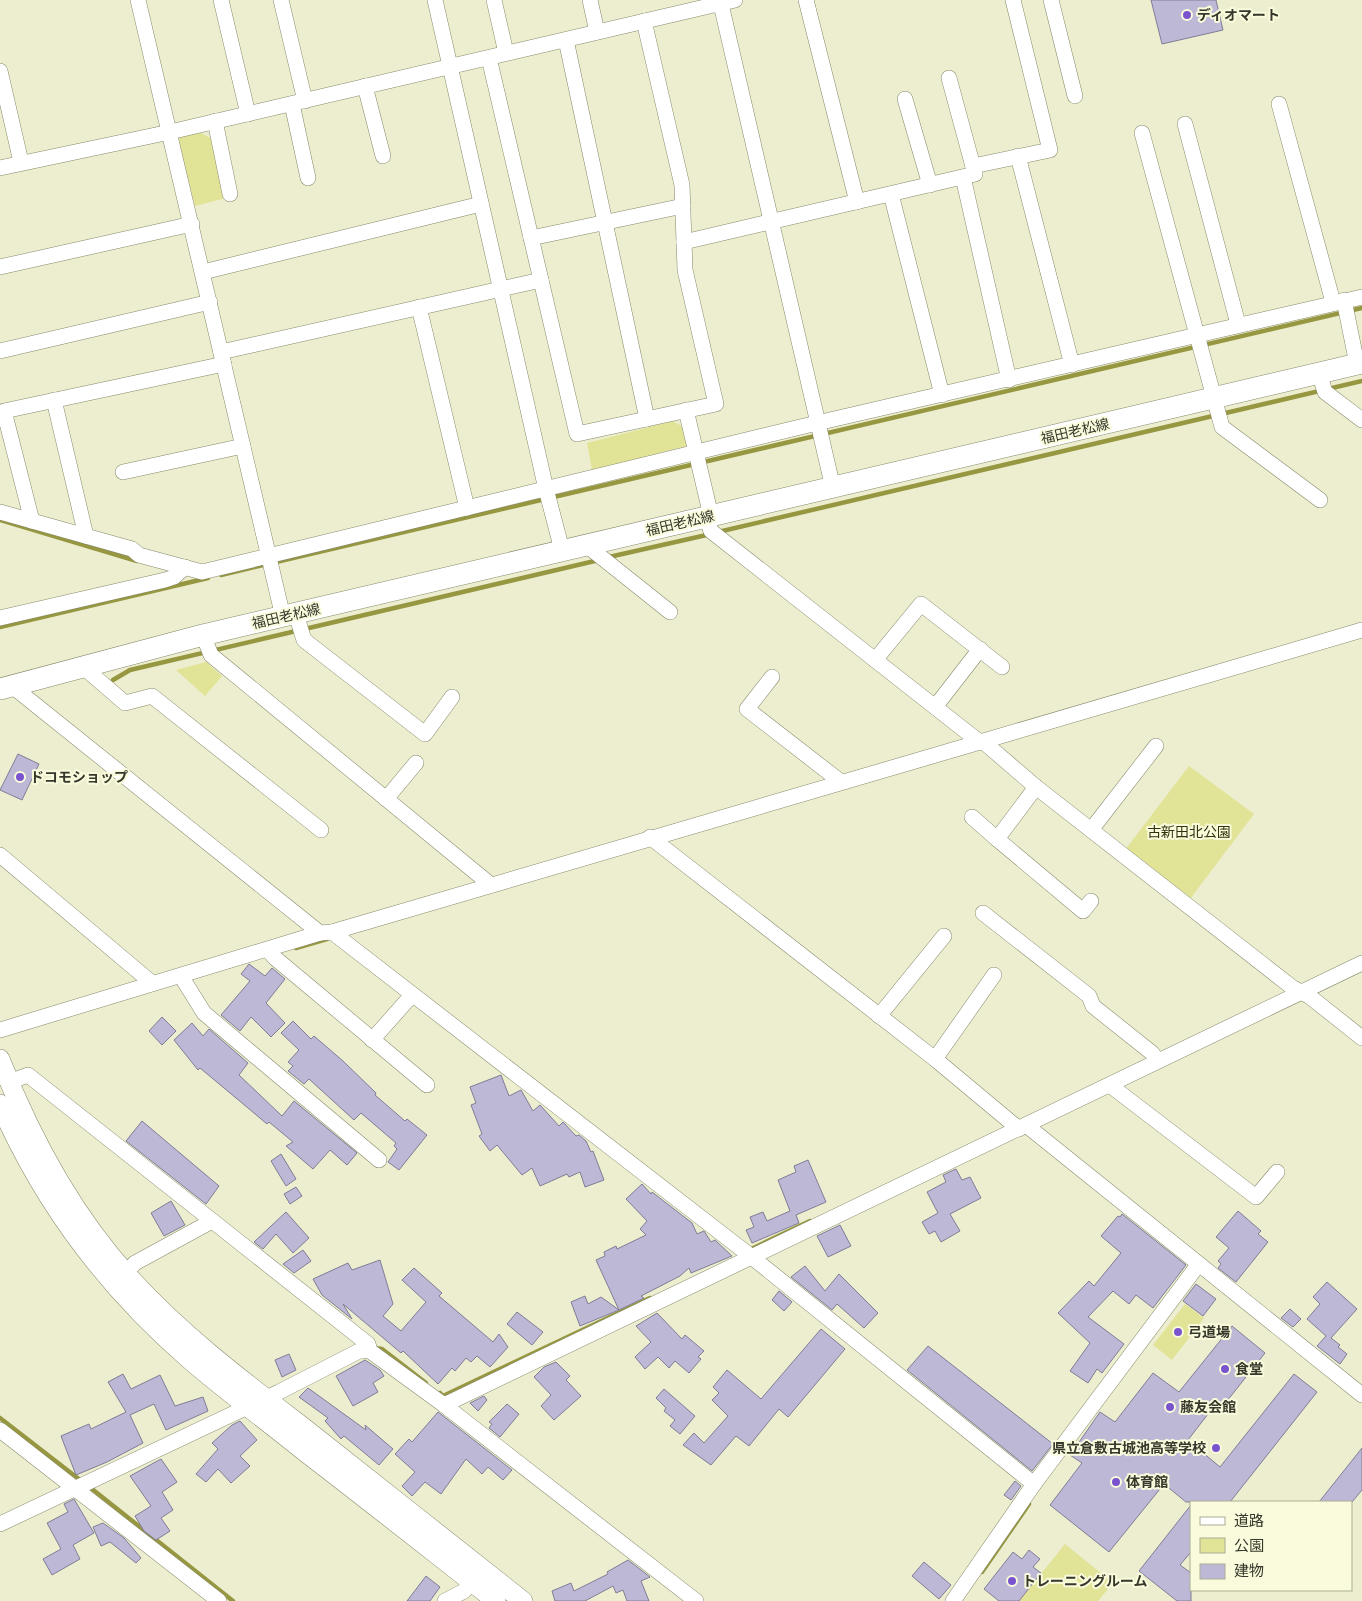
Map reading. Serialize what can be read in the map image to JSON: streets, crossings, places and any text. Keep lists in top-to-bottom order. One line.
{"streets":{"main road":["福田老松線"]},"parks":["古新田北公園"],"places":["ディオマート","ドコモショップ","弓道場","食堂","藤友会館","県立倉敷古城池高等学校","体育館","トレーニングルーム"],"legend":["道路","公園","建物"]}
